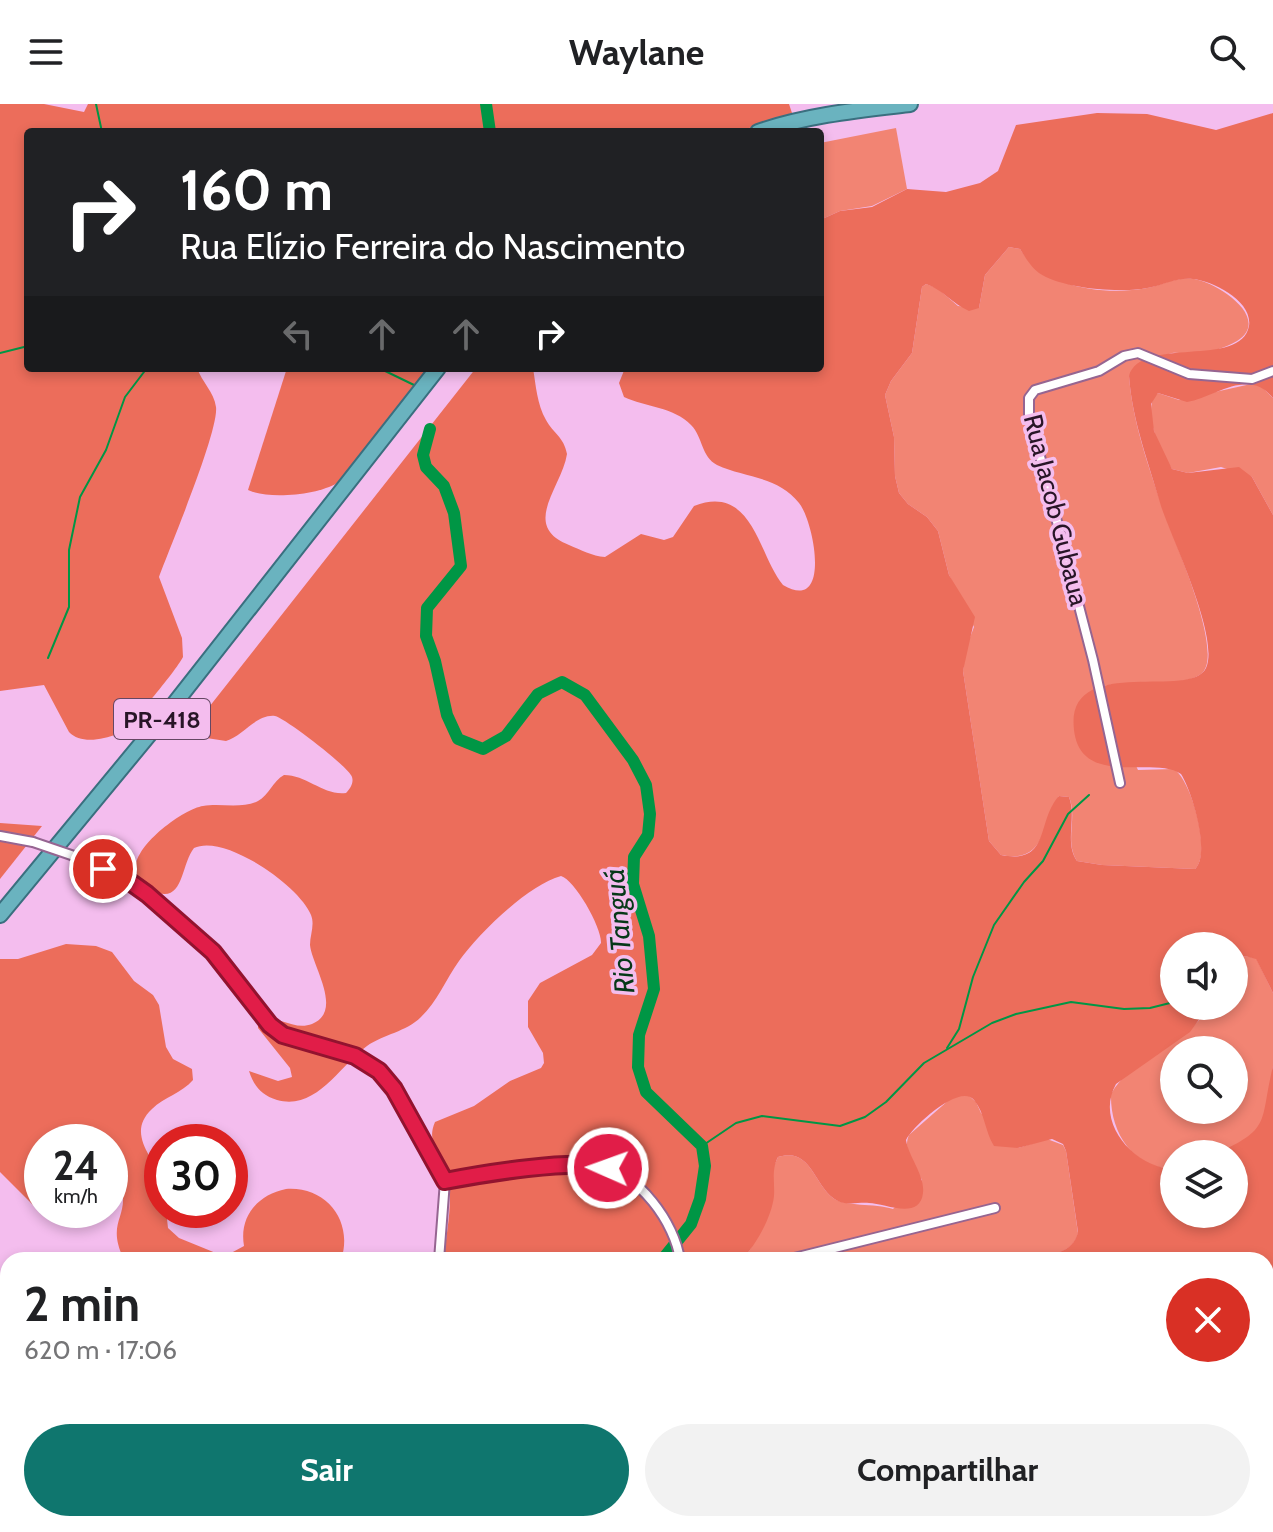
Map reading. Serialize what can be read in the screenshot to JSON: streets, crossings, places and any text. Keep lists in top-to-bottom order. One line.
{"streets":{"highway":["PR-418"],"street":["Rua Jacob Gubaua"]},"water":["Rio Tanguá"],"page":{"header":"Waylane","turn":["160 m","Rua Elízio Ferreira do Nascimento"],"speed":"24 km/h","limit":"30","heading":["2 min","620 m · 17:06"],"buttons":["Sair","Compartilhar"]}}
